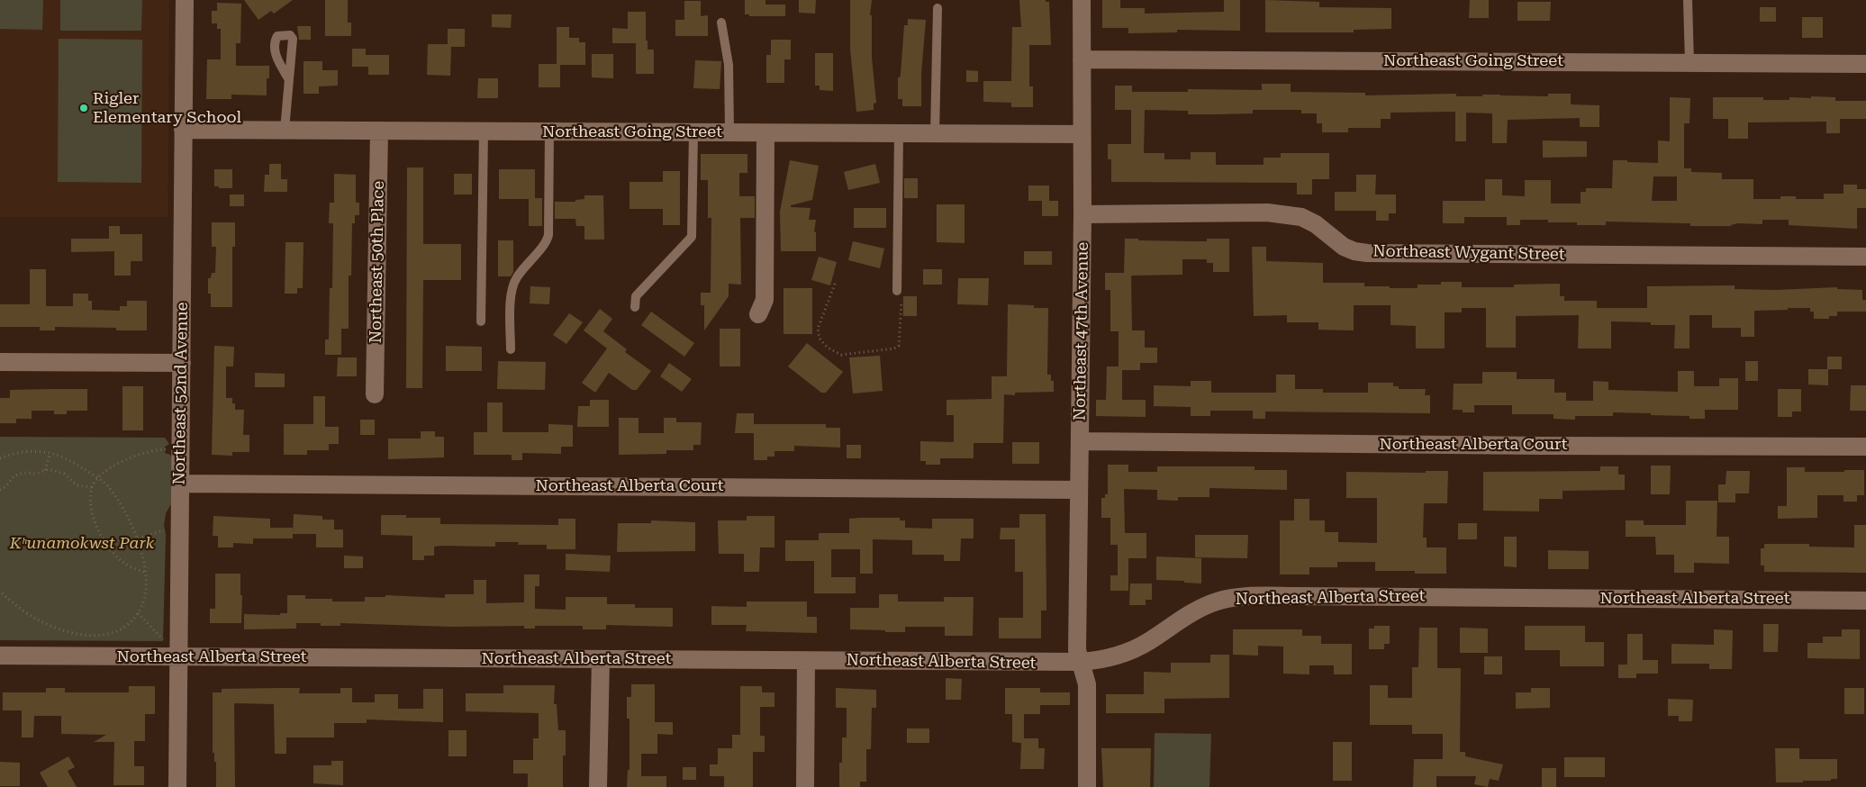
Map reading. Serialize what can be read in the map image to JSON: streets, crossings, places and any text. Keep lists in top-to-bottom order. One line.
{"streets":{"street":["Northeast Going Street","Northeast Wygant Street","Northeast 50th Place","Northeast 47th Avenue","Northeast 52nd Avenue","Northeast Alberta Court","Northeast Alberta Street"]},"crossings":[["Northeast Going Street","Northeast 50th Place"],["Northeast Going Street","Northeast 47th Avenue"],["Northeast Going Street","Northeast 52nd Avenue"],["Northeast Wygant Street","Northeast 47th Avenue"],["Northeast 47th Avenue","Northeast Alberta Court"],["Northeast 47th Avenue","Northeast Alberta Street"],["Northeast 52nd Avenue","Northeast Alberta Court"],["Northeast 52nd Avenue","Northeast Alberta Street"]],"parks":["Kʰunamokwst Park"],"places":["Rigler Elementary School"]}
